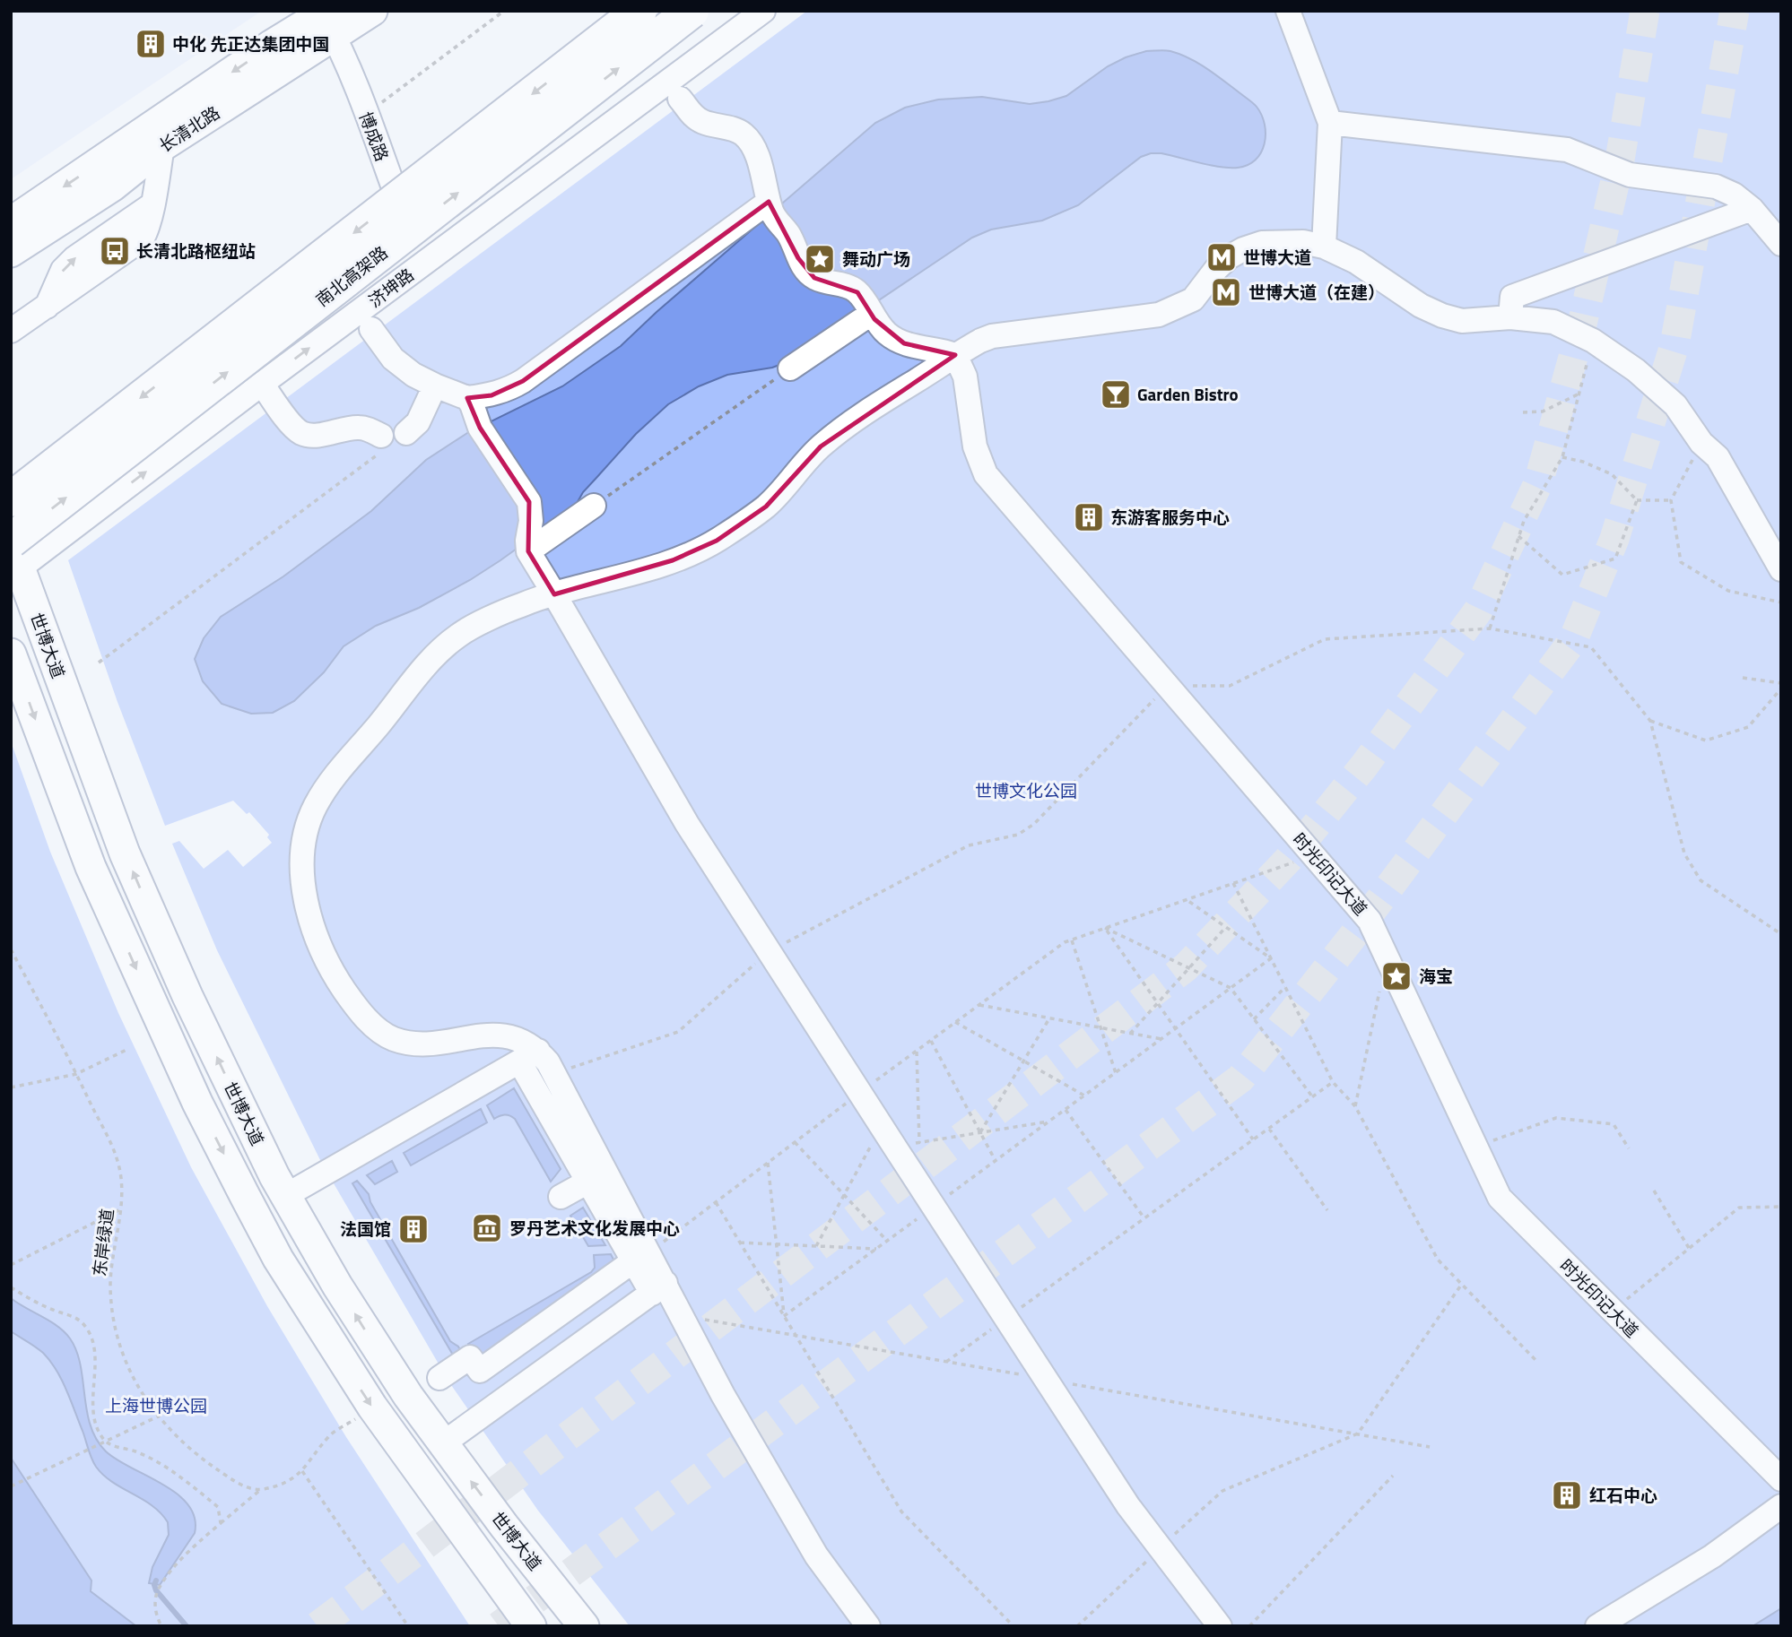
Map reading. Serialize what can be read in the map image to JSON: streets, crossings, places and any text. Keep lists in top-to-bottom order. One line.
{"streets":{"highway":["南北高架路"],"main road":["长清北路","世博大道"],"street":["博成路","济坤路","时光印记大道"],"path":["东岸绿道"]},"crossings":[["长清北路","博成路"],["博成路","济坤路"],["南北高架路","济坤路"],["南北高架路","世博大道"],["济坤路","世博大道"]],"parks":["世博文化公园","上海世博公园"],"places":{"building":["中化 先正达集团中国","东游客服务中心","法国馆","红石中心"],"bus stop":["长清北路枢纽站"],"metro station":["世博大道","世博大道（在建）"],"place":["舞动广场","海宝"],"bar":["Garden Bistro"],"museum":["罗丹艺术文化发展中心"]}}
